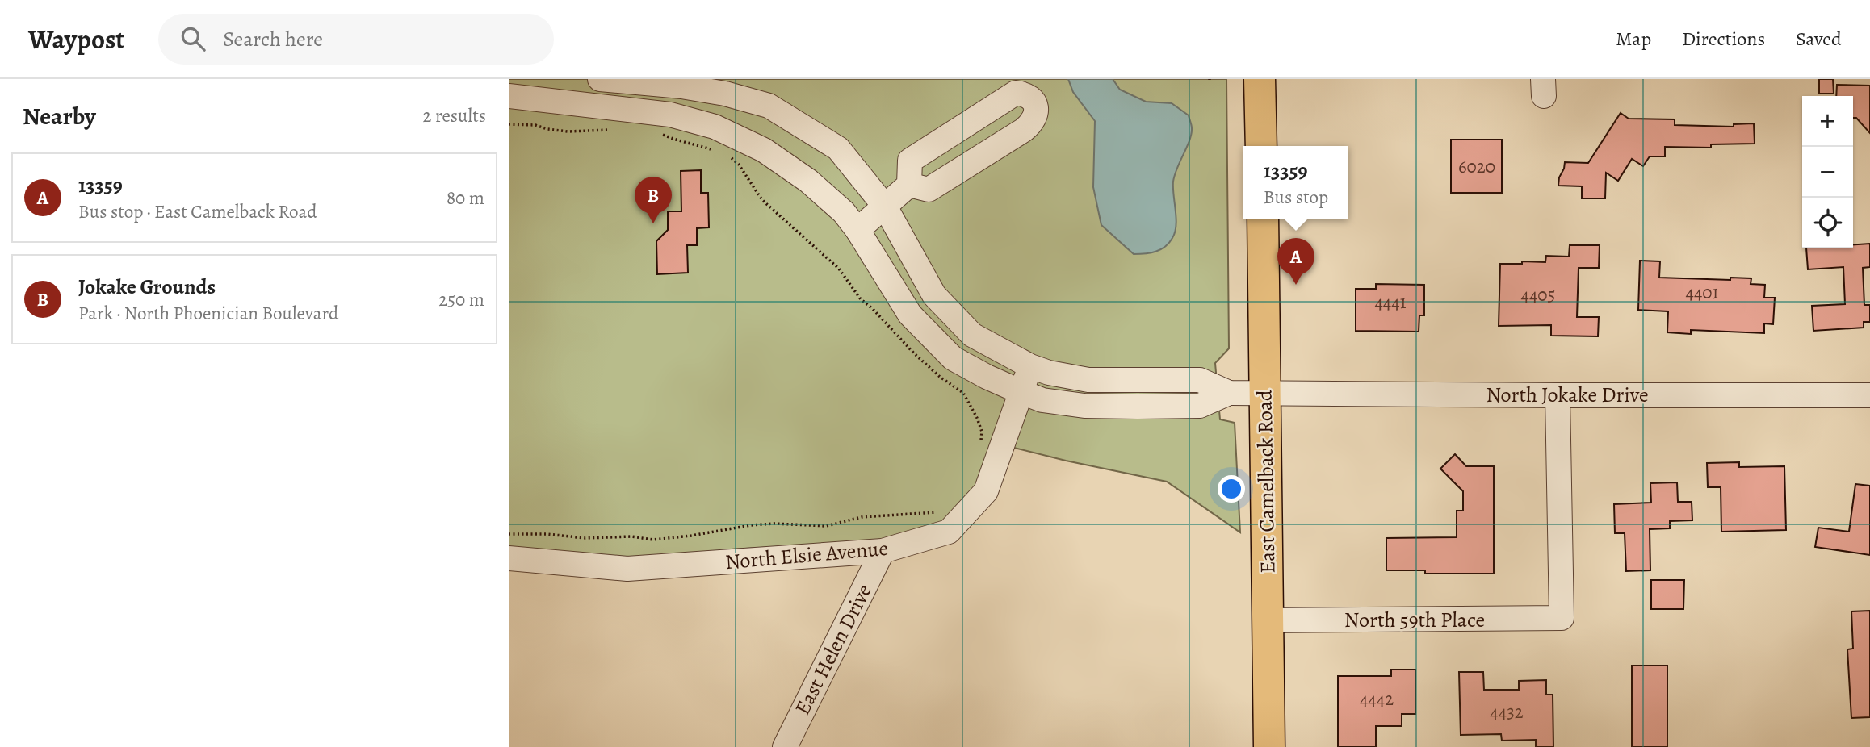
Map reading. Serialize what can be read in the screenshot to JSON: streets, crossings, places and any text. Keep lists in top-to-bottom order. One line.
{"streets":{"main road":["East Camelback Road"],"street":["North Jokake Drive","North Elsie Avenue","North 59th Place","East Helen Drive"]},"crossings":[["North Jokake Drive","East Camelback Road"],["North Jokake Drive","North 59th Place"],["East Camelback Road","North 59th Place"],["North Elsie Avenue","East Helen Drive"]],"house_numbers":["6020","4401","4405","4441","4442","4432"],"page":{"header":"Waypost","search":"Search here","nav":["Map","Directions","Saved"],"heading":["Nearby","2 results"],"map_buttons":["+","−"],"popup":["13359","Bus stop"],"list":[{"mark":"A","name":"13359","note":"Bus stop · East Camelback Road","value":"80 m"},{"mark":"B","name":"Jokake Grounds","note":"Park · North Phoenician Boulevard","value":"250 m"}],"pins":["B","A"]}}
